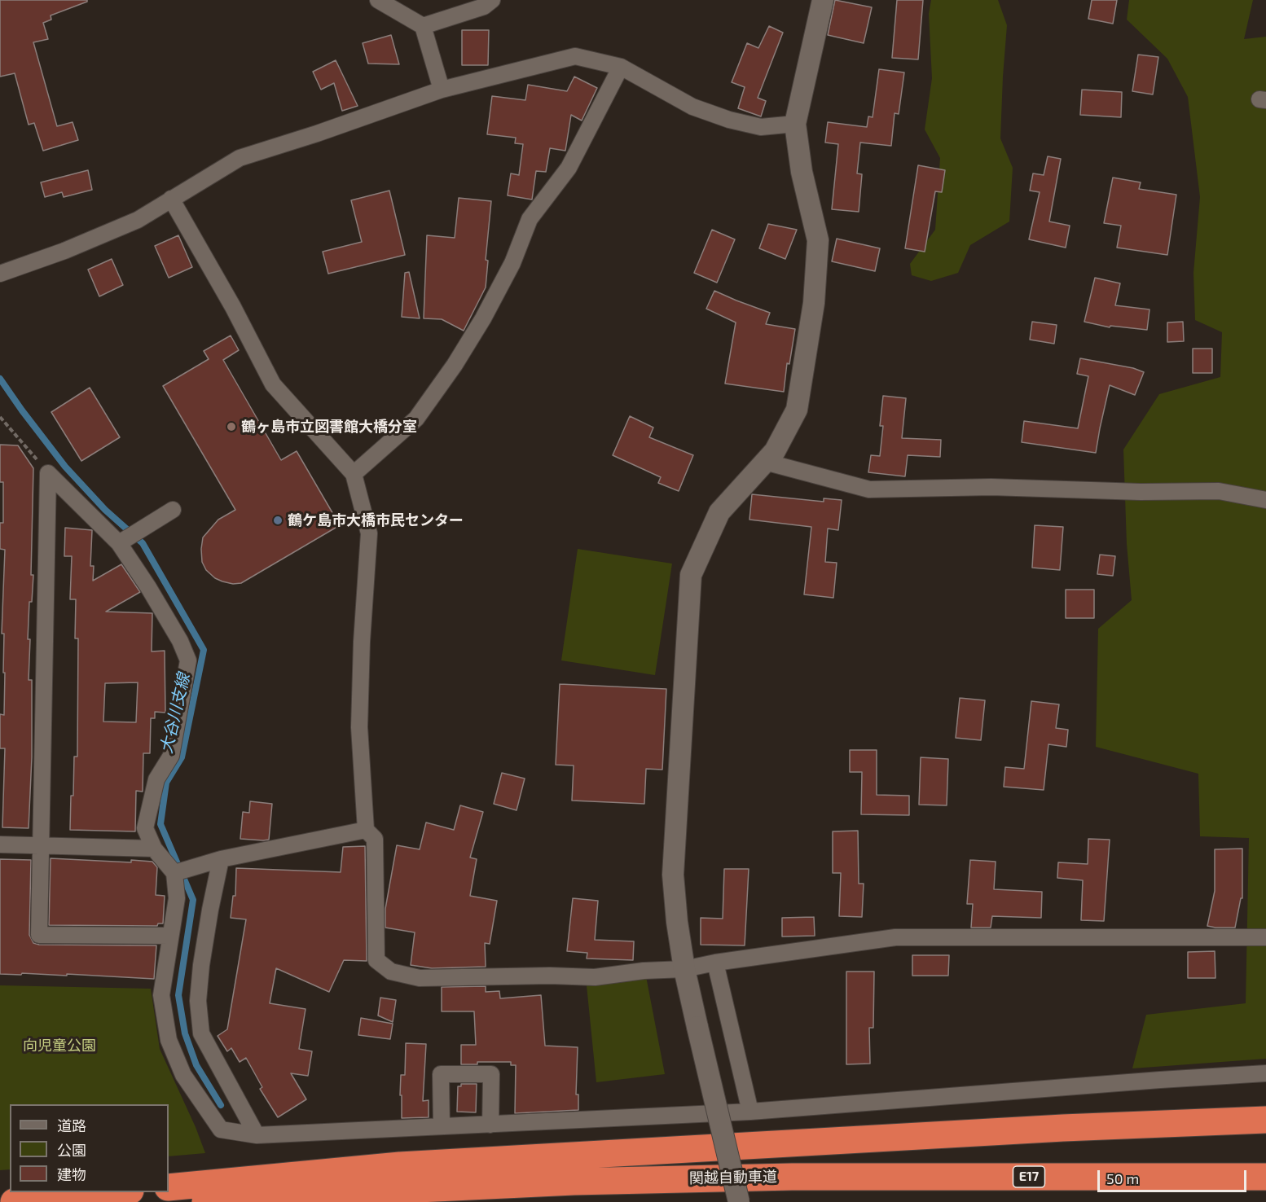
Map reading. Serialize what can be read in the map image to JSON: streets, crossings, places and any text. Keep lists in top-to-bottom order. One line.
{"streets":{"highway":["E17","関越自動車道"]},"water":["大谷川支線"],"parks":["向児童公園"],"places":["鶴ヶ島市立図書館大橋分室","鶴ケ島市大橋市民センター"],"legend":["道路","公園","建物"],"scale_bar":"50 m"}
